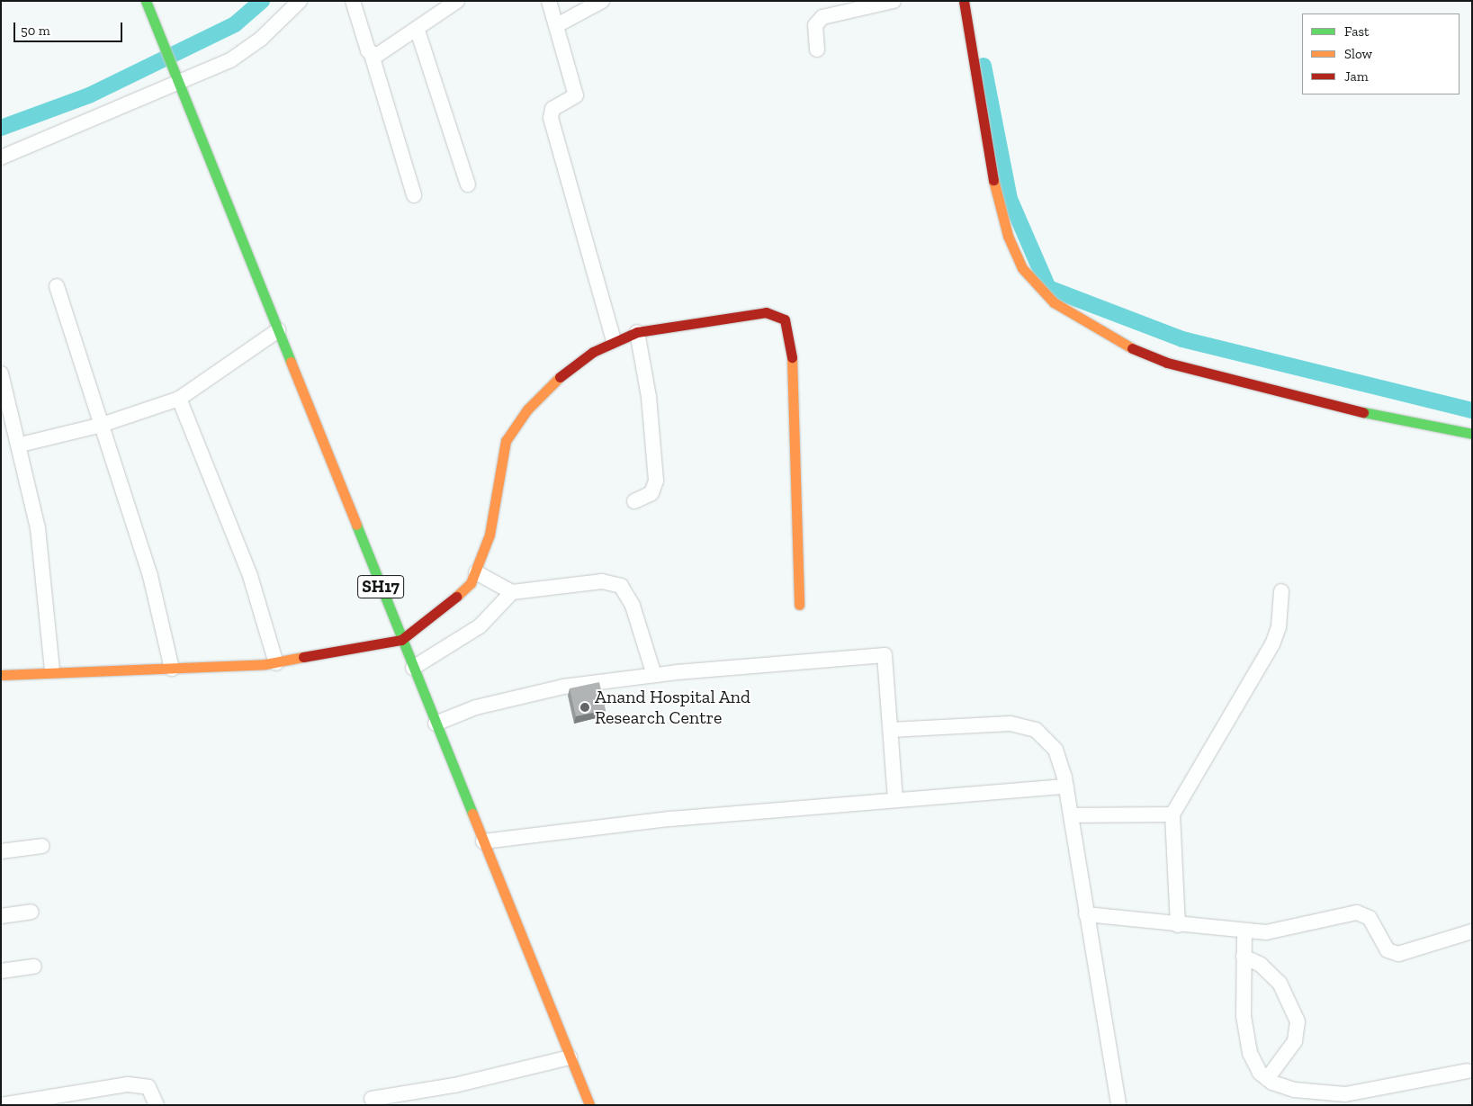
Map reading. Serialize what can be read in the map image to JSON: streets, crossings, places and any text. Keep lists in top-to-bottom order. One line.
{"streets":{"street":["SH17"]},"places":["Anand Hospital And Research Centre"],"legend":["Fast","Slow","Jam"],"scale_bar":"50 m"}
